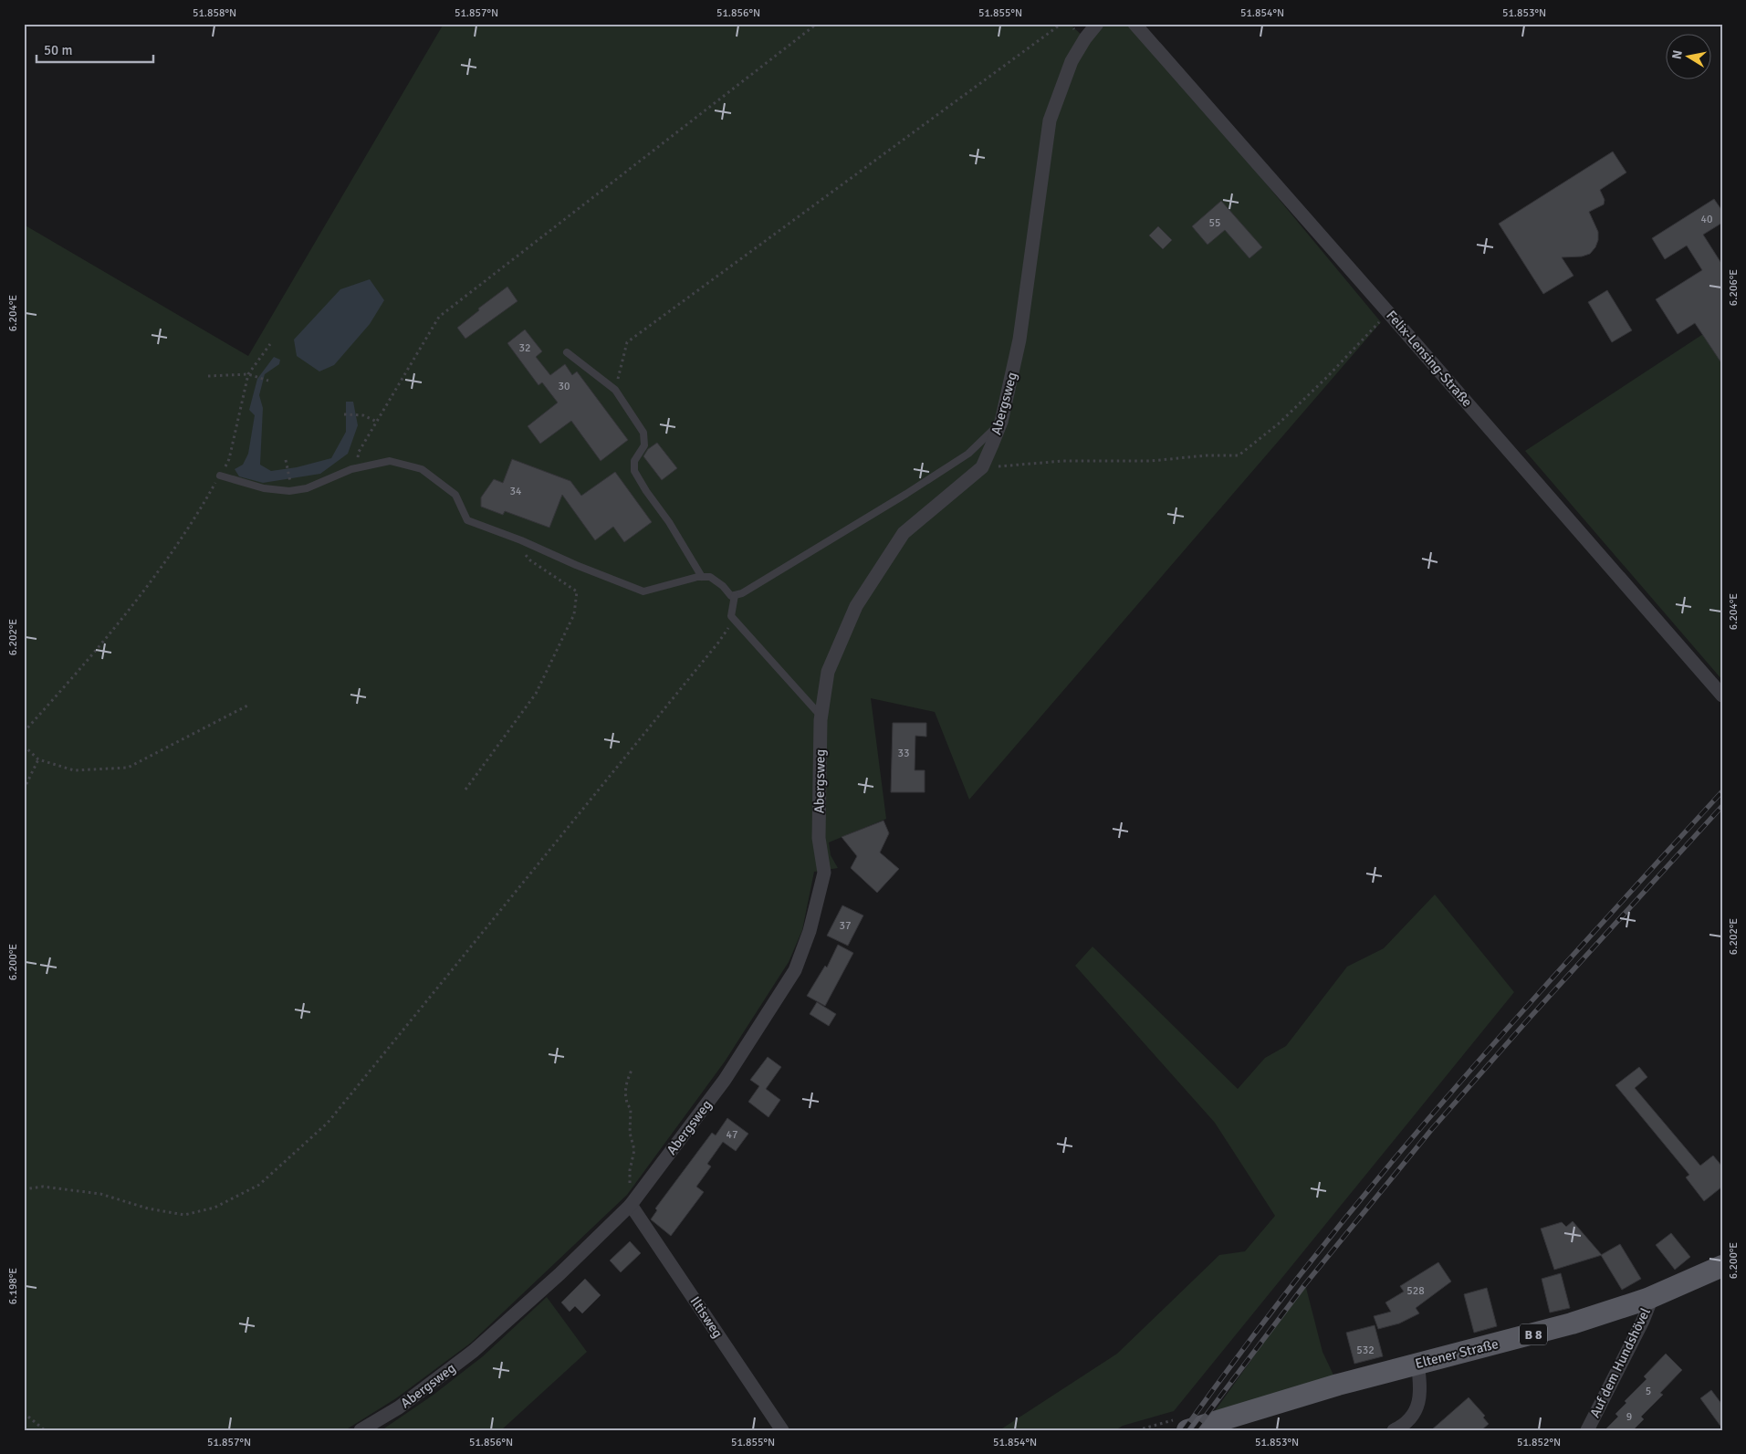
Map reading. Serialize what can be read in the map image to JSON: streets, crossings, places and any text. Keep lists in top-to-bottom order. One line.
{"streets":{"main road":["B 8","Eltener Straße"],"street":["Felix-Lensing-Straße","Abergsweg","Iltisweg","Auf dem Hundshövel"]},"crossings":[["Abergsweg","Iltisweg"],["Eltener Straße","Auf dem Hundshövel"]],"house_numbers":["40","55","32","30","34","33","37","47","528","532","5","9"],"scale_bar":"50 m","north":"left","coordinates":["51.858°N","51.857°N","51.856°N","51.855°N","51.854°N","51.853°N","6.206°E","6.204°E","6.202°E","6.200°E","6.198°E","51.852°N"]}
